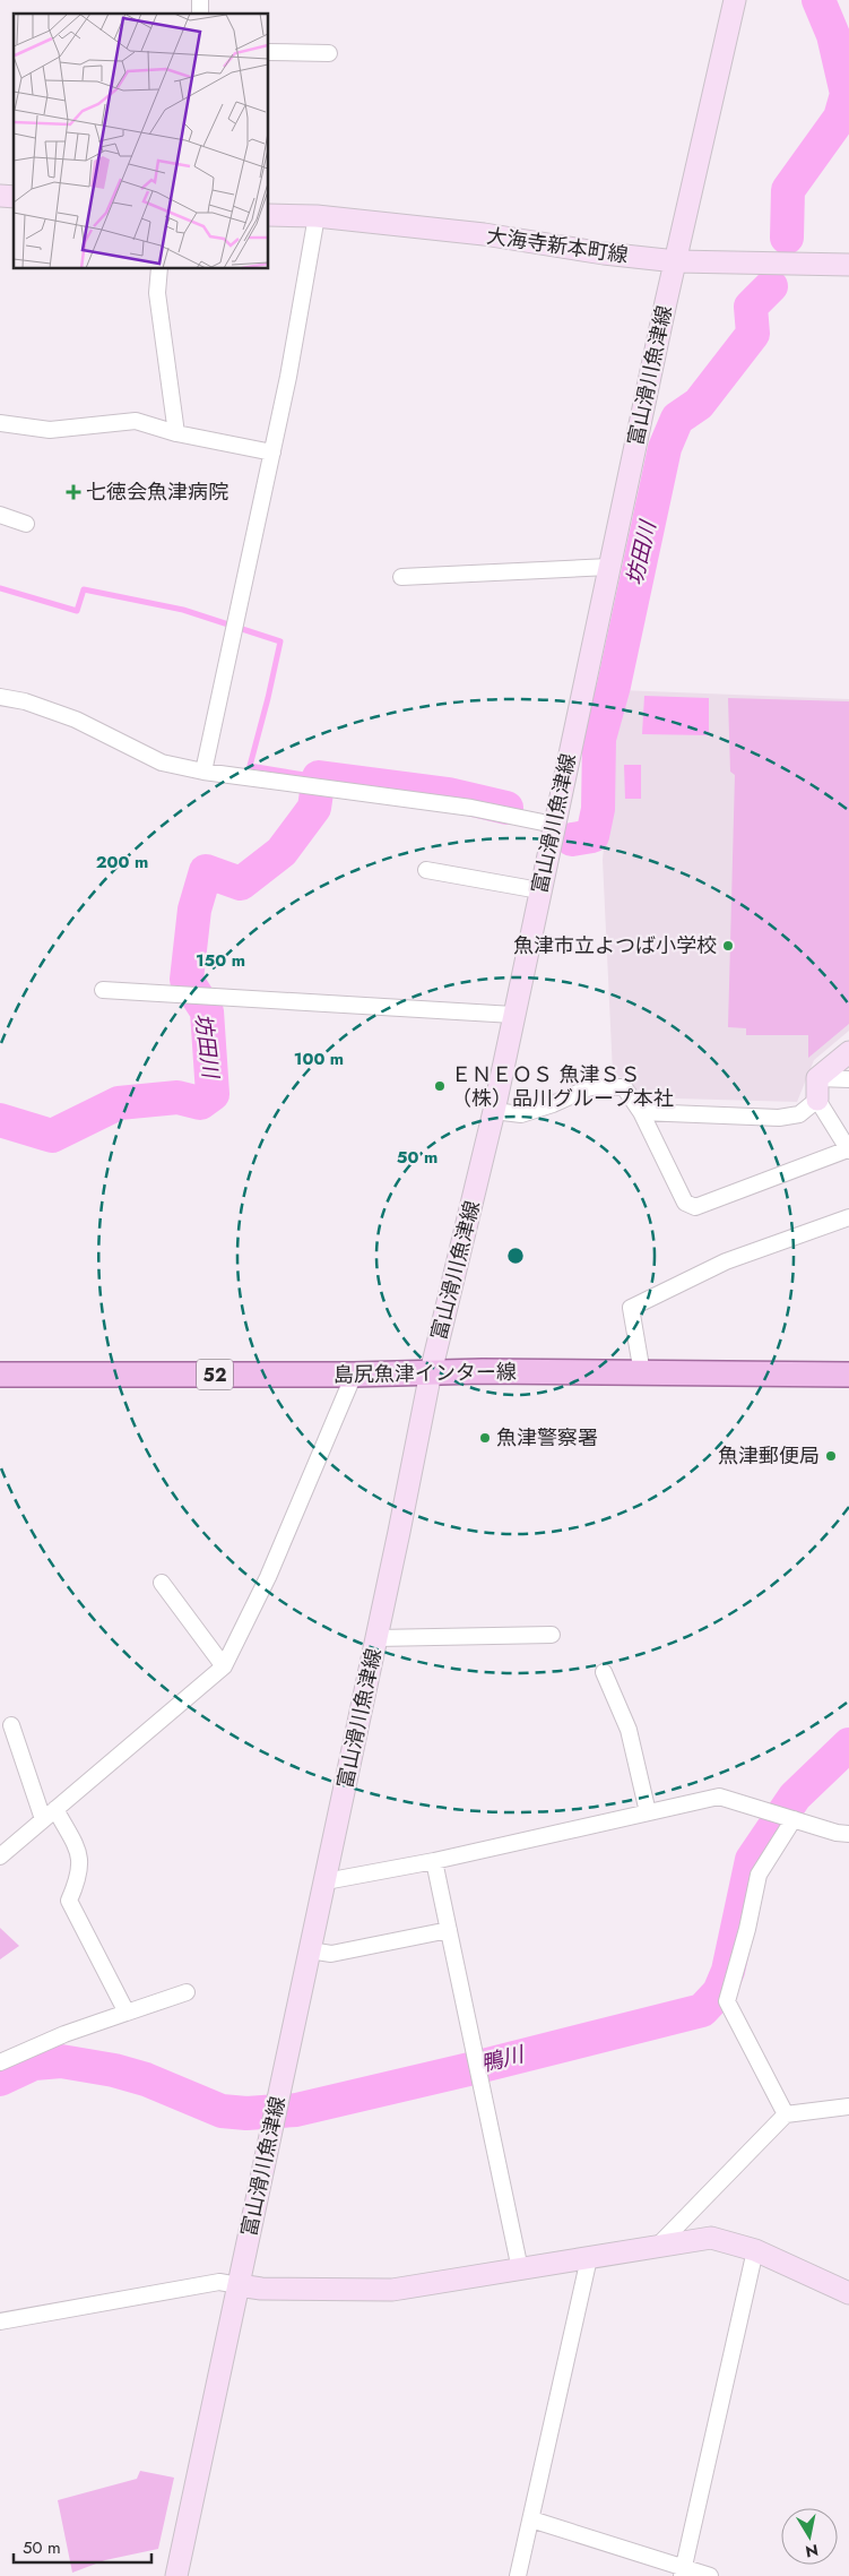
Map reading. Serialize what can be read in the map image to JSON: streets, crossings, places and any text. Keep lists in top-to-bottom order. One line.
{"streets":{"main road":["大海寺新本町線","富山滑川魚津線","島尻魚津インター線","52"]},"crossings":[["大海寺新本町線","富山滑川魚津線"],["富山滑川魚津線","島尻魚津インター線"]],"water":["坊田川","鴨川"],"places":{"health":["七徳会魚津病院"],"other":["魚津市立よつば小学校","ＥＮＥＯＳ 魚津ＳＳ （株）品川グループ本社","魚津警察署","魚津郵便局"]},"scale_bar":"50 m","north":"bottom","rings":["200 m","150 m","100 m","50 m"]}
